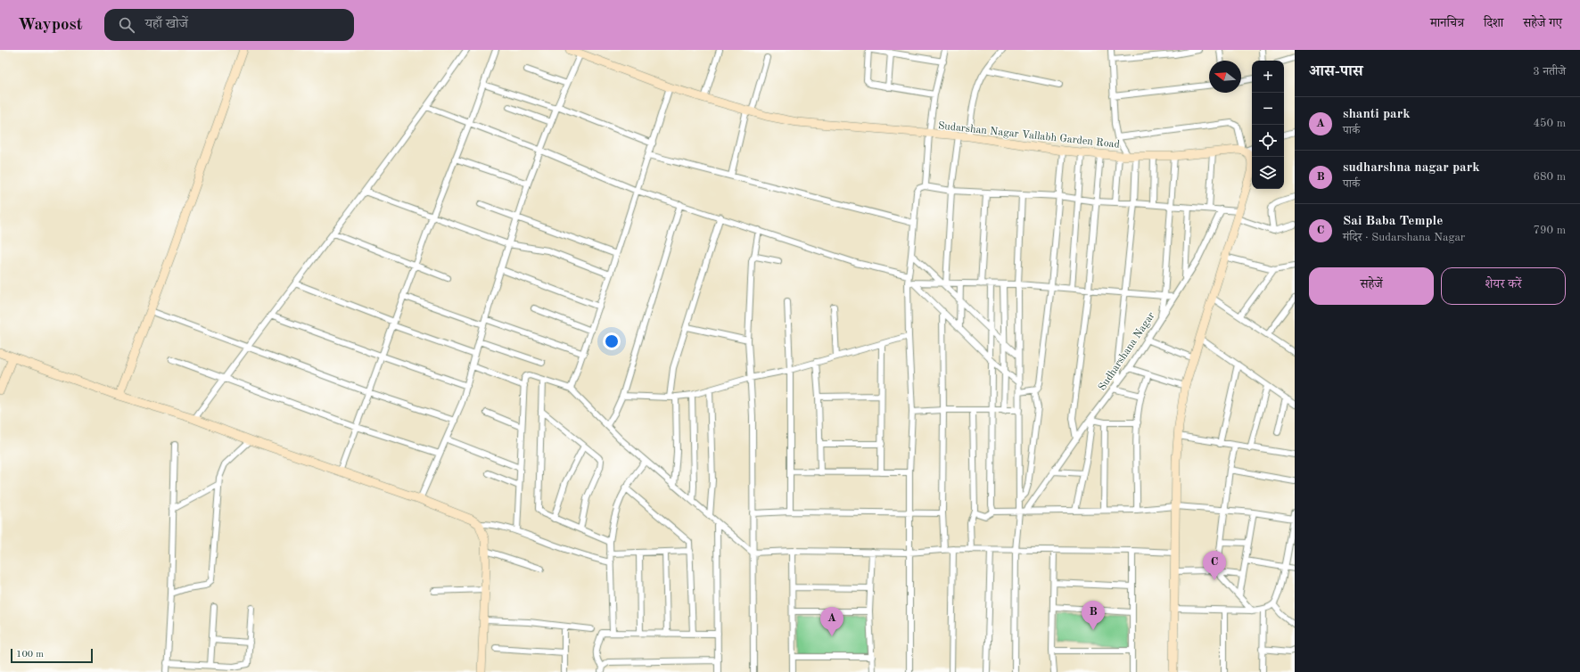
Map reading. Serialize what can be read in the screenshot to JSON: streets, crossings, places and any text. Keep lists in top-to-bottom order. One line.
{"streets":{"street":["Sudarshan Nagar Vallabh Garden Road","Sudharshana Nagar"]},"scale_bar":"100 m","north":"left","page":{"header":"Waypost","search":"यहाँ खोजें","nav":["मानचित्र","दिशा","सहेजे गए"],"heading":["आस-पास","3 नतीजे"],"map_buttons":["+","−"],"list":[{"mark":"A","name":"shanti park","note":"पार्क","value":"450 m"},{"mark":"B","name":"sudharshna nagar park","note":"पार्क","value":"680 m"},{"mark":"C","name":"Sai Baba Temple","note":"मंदिर · Sudarshana Nagar","value":"790 m"}],"buttons":["सहेजें","शेयर करें"],"pins":["C","B","A"],"scale":"100 m"}}
